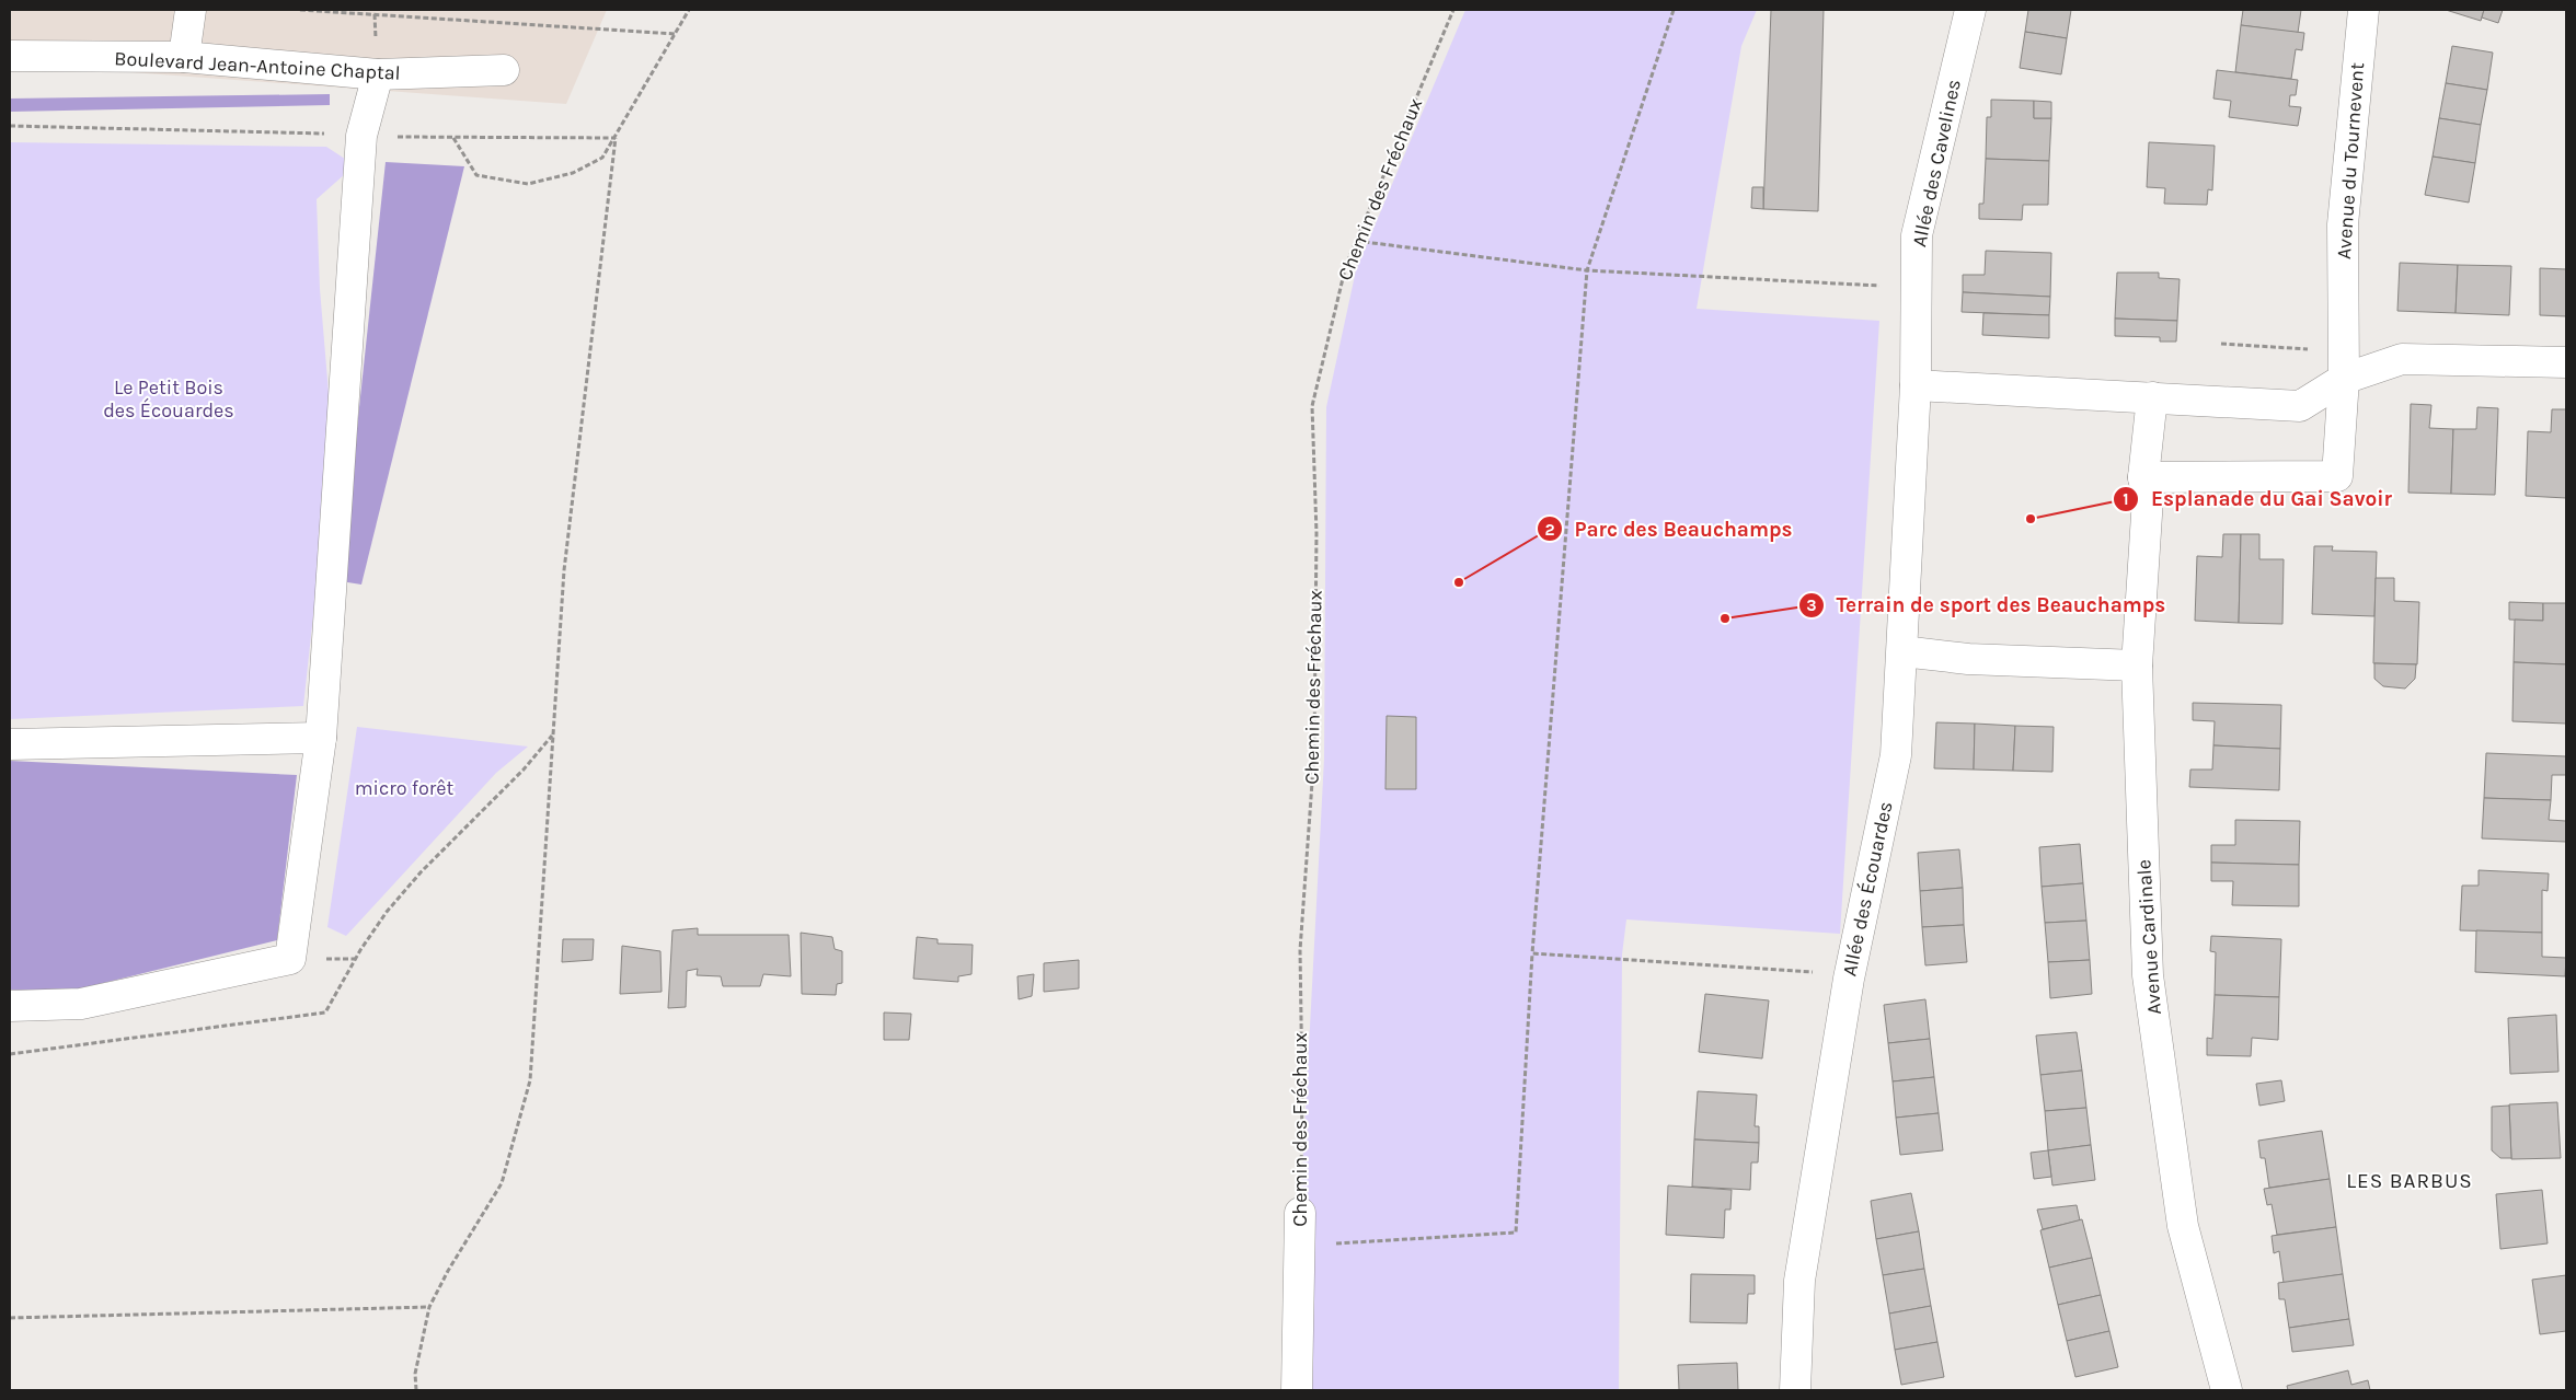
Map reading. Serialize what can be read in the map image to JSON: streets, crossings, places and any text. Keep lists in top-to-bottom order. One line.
{"streets":{"street":["Boulevard Jean-Antoine Chaptal","Avenue du Tournevent","Allée des Cavelines","Chemin des Fréchaux","Allée des Écouardes","Avenue Cardinale"]},"crossings":[["Avenue du Tournevent","Avenue Cardinale"],["Allée des Cavelines","Allée des Écouardes"]],"districts":["LES BARBUS"],"parks":["Le Petit Bois des Écouardes","micro forêt"],"places":["Esplanade du Gai Savoir","Parc des Beauchamps","Terrain de sport des Beauchamps"]}
